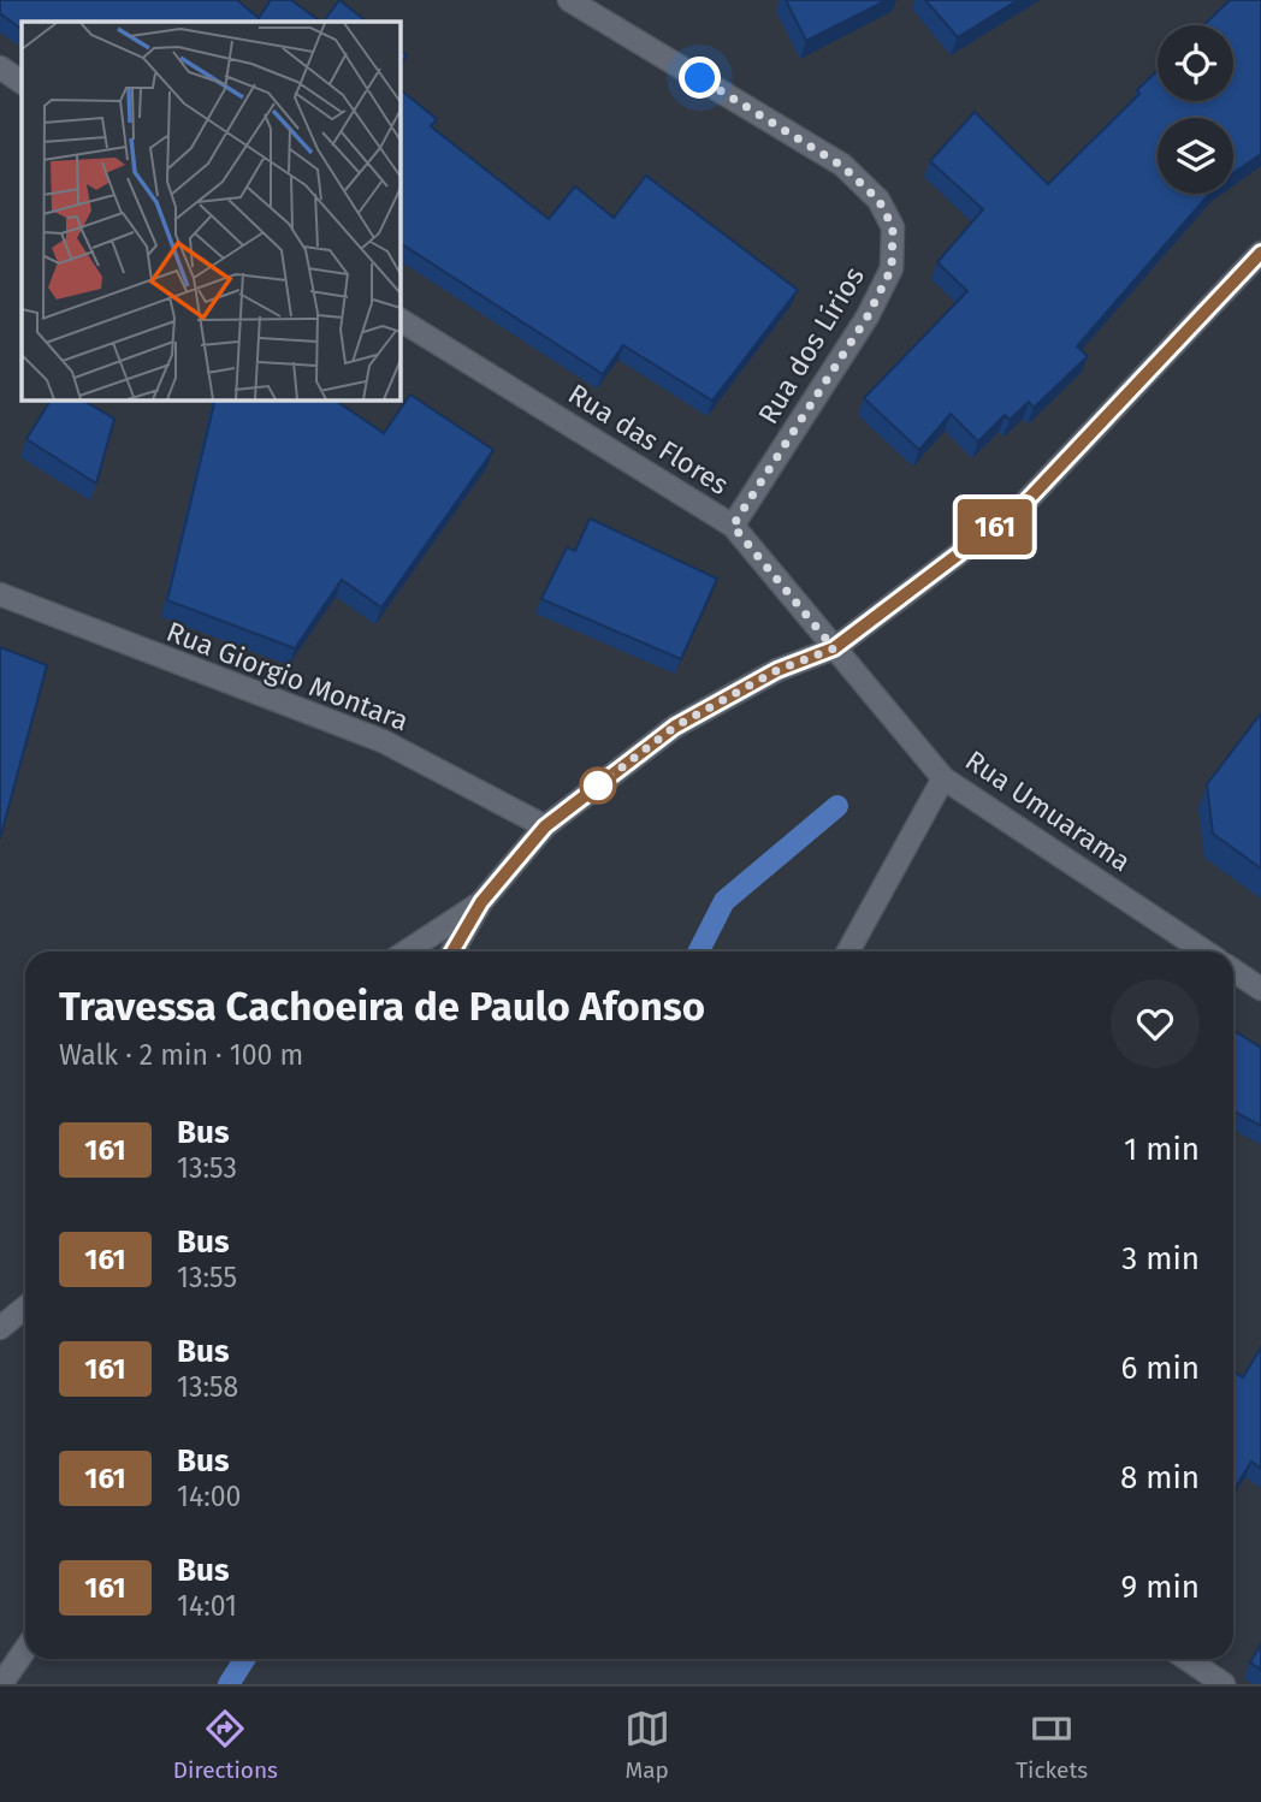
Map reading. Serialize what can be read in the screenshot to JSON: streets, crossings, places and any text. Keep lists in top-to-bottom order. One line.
{"streets":{"street":["Rua dos Lírios","Rua das Flores","Rua Giorgio Montara","Rua Umuarama"]},"crossings":[["Rua dos Lírios","Rua das Flores"],["Rua das Flores","Rua Umuarama"]],"lines":["bus line 161"],"page":{"on_map":"161","heading":["Travessa Cachoeira de Paulo Afonso","Walk · 2 min · 100 m"],"list":[{"mark":"161","name":"Bus","note":"13:53","value":"1 min"},{"mark":"161","name":"Bus","note":"13:55","value":"3 min"},{"mark":"161","name":"Bus","note":"13:58","value":"6 min"},{"mark":"161","name":"Bus","note":"14:00","value":"8 min"},{"mark":"161","name":"Bus","note":"14:01","value":"9 min"}],"tabs":["Directions","Map","Tickets"]}}
